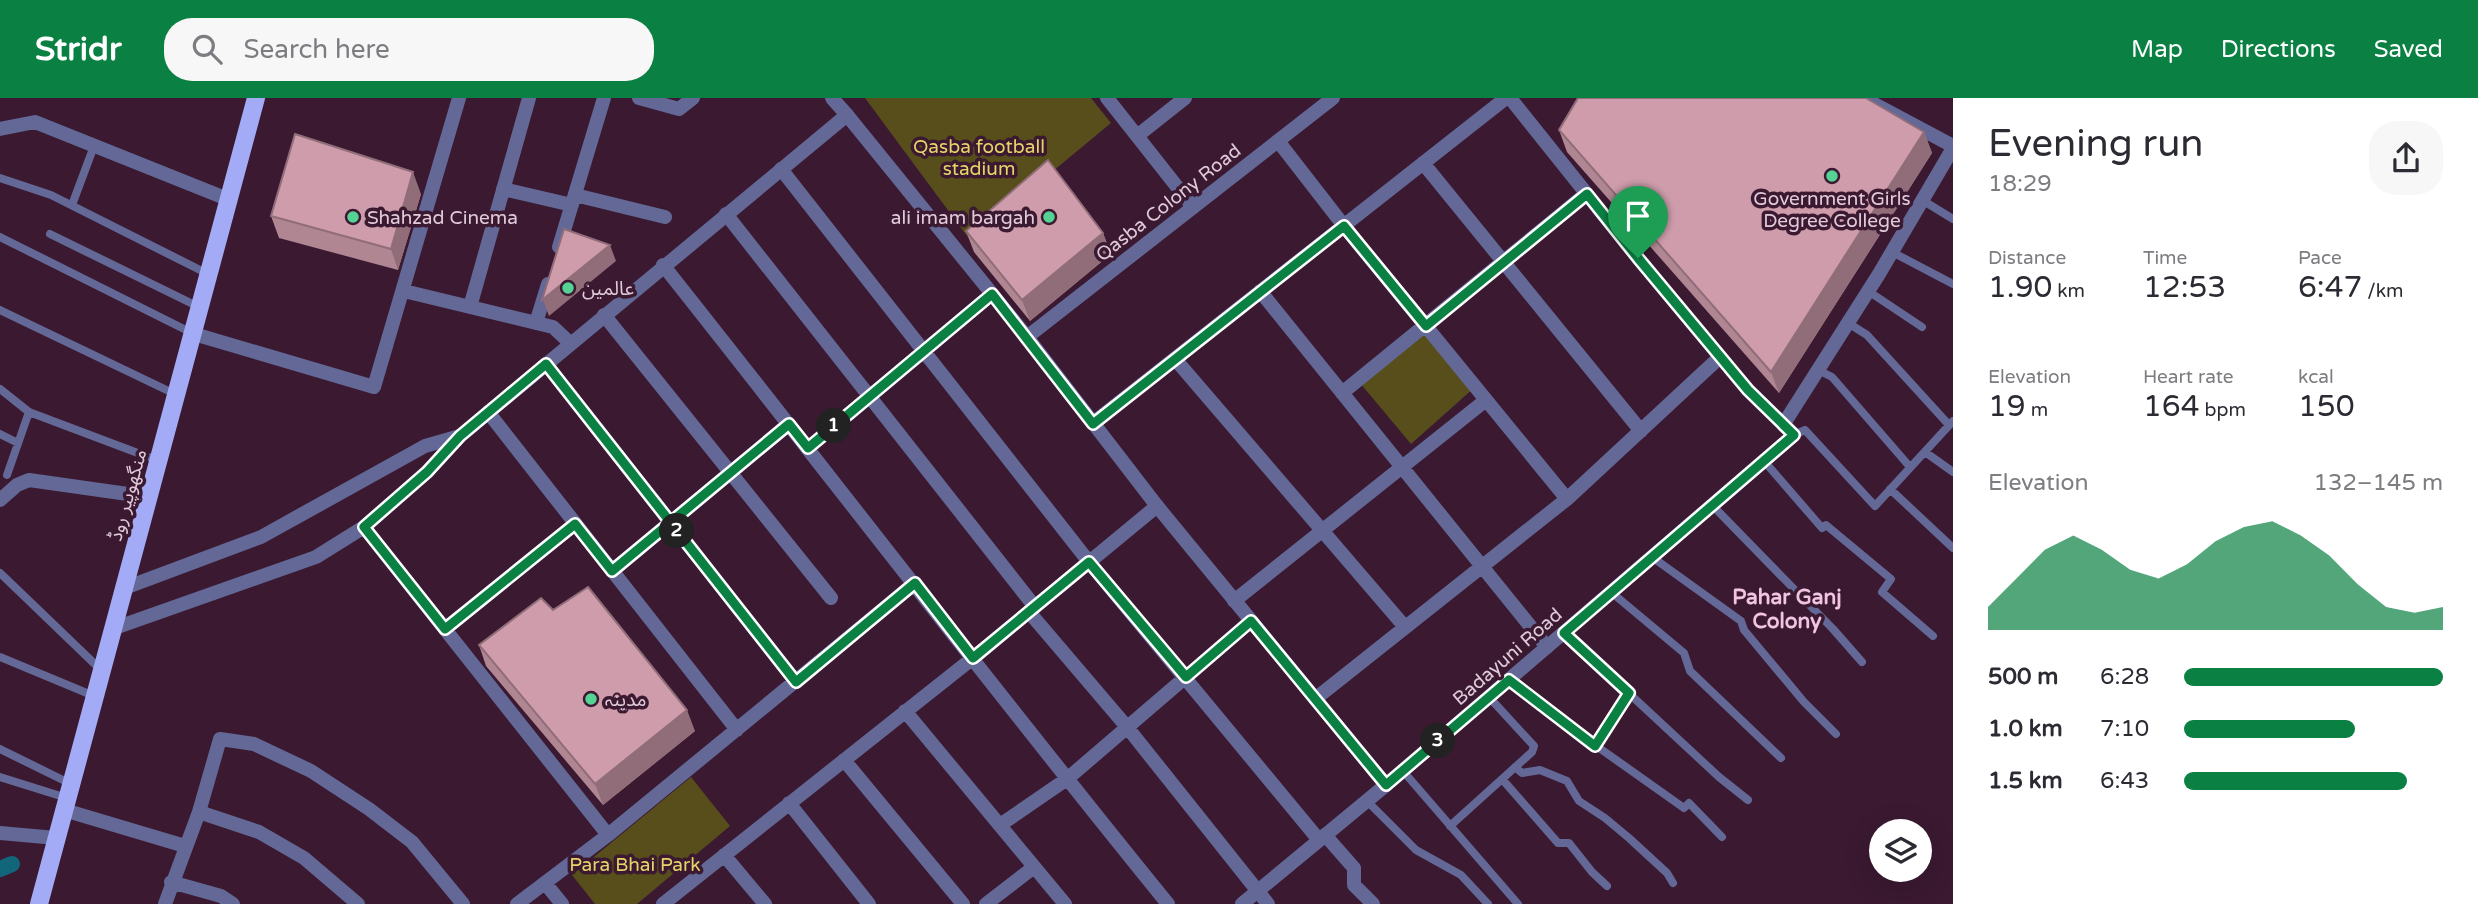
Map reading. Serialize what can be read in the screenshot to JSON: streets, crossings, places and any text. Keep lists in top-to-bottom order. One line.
{"streets":{"main road":["منگھوپیر روڈ"],"street":["Qasba Colony Road","Badayuni Road"]},"districts":["Pahar Ganj Colony"],"parks":["Qasba football stadium","Para Bhai Park"],"places":["Government Girls Degree College","Shahzad Cinema","ali imam bargah","عالمین","مدینہ"],"page":{"header":"Stridr","search":"Search here","nav":["Map","Directions","Saved"],"heading":["Evening run","18:29"],"stats":[["Distance","1.90 km"],["Time","12:53"],["Pace","6:47 /km"],["Elevation","19 m"],["Heart rate","164 bpm"],["kcal","150"]],"pins":["1","2","3"],"chart":["Elevation","132–145 m"],"list":[{"name":"500 m","note":"6:28"},{"name":"1.0 km","note":"7:10"},{"name":"1.5 km","note":"6:43"}]}}
